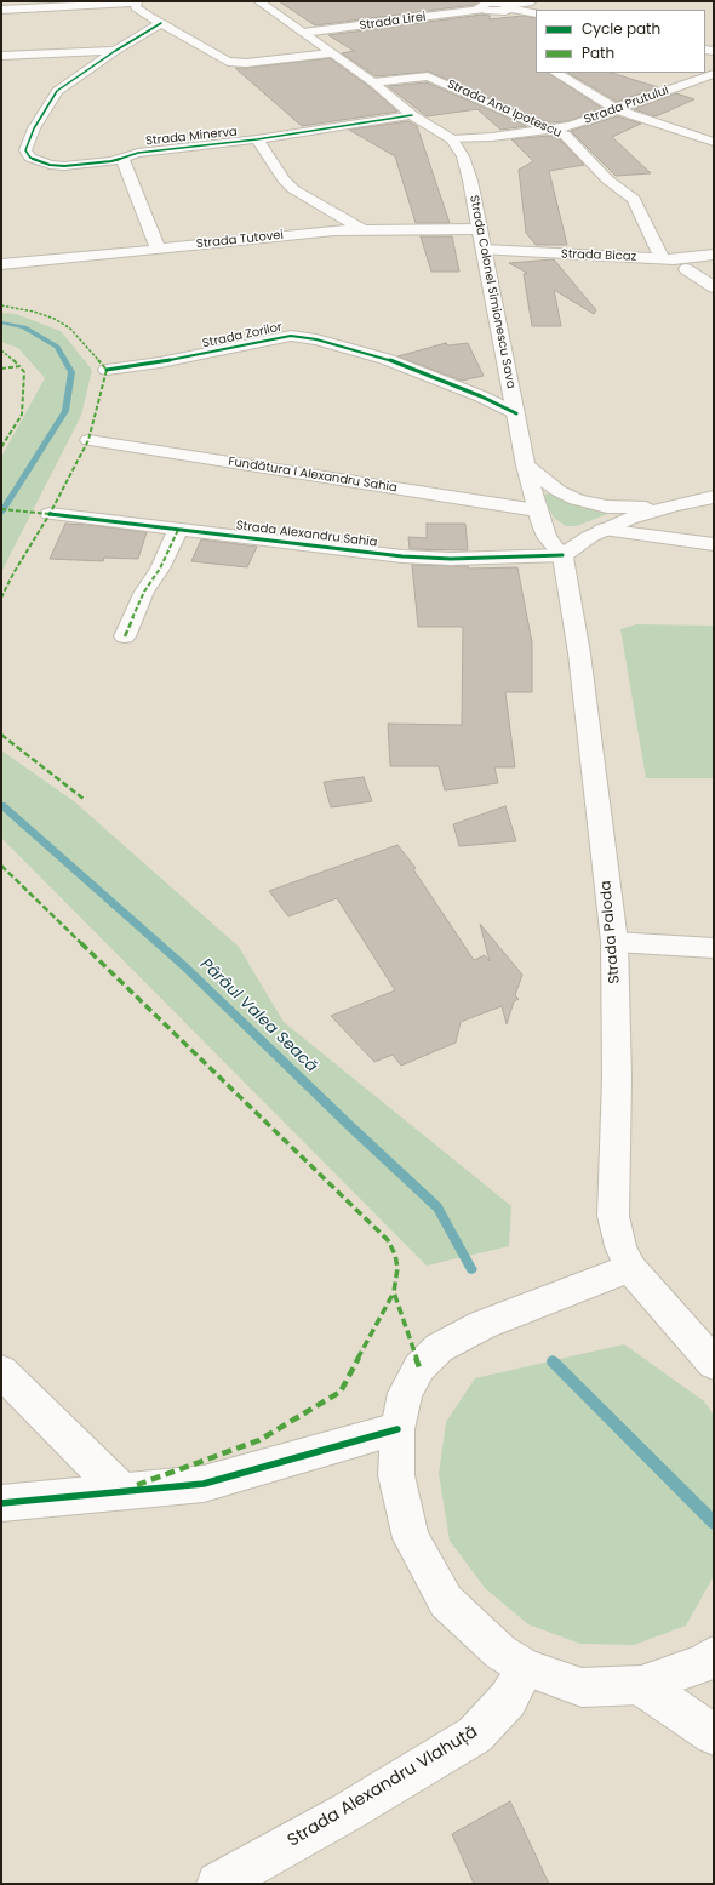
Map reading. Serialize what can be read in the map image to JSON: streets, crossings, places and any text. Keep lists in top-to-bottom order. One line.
{"streets":{"street":["Strada Lirei","Strada Prutului","Strada Ana Ipotescu","Strada Minerva","Strada Tutovei","Strada Bicaz","Strada Colonel Simionescu Sava","Strada Zorilor","Fundătura I Alexandru Sahia","Strada Alexandru Sahia","Strada Paloda","Strada Alexandru Vlahuță"]},"crossings":[["Strada Prutului","Strada Ana Ipotescu"],["Strada Prutului","Strada Colonel Simionescu Sava"],["Strada Ana Ipotescu","Strada Bicaz"],["Strada Tutovei","Strada Colonel Simionescu Sava"],["Strada Bicaz","Strada Colonel Simionescu Sava"],["Strada Colonel Simionescu Sava","Strada Zorilor"],["Strada Colonel Simionescu Sava","Fundătura I Alexandru Sahia"],["Strada Colonel Simionescu Sava","Strada Alexandru Sahia"],["Strada Colonel Simionescu Sava","Strada Paloda"],["Strada Alexandru Sahia","Strada Paloda"]],"water":["Pârâul Valea Seacă"],"legend":["Cycle path","Path"]}
